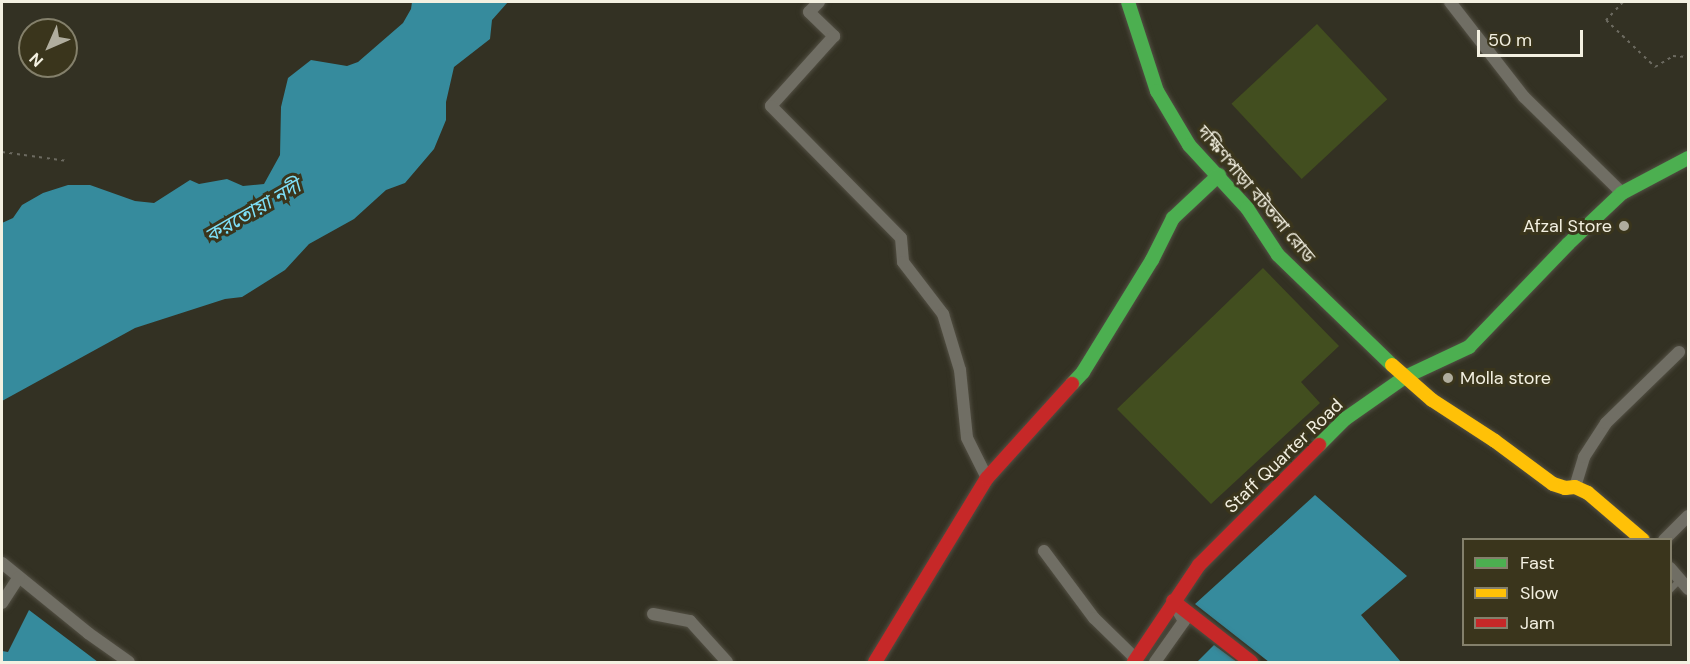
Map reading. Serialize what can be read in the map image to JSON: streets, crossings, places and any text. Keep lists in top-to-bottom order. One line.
{"streets":{"street":["দক্ষিণপাড়া বটতলা রোড","Staff Quarter Road"]},"crossings":[["দক্ষিণপাড়া বটতলা রোড","Staff Quarter Road"]],"water":["করতোয়া নদী"],"places":["Afzal Store","Molla store"],"legend":["Fast","Slow","Jam"],"scale_bar":"50 m","north":"bottom left"}
